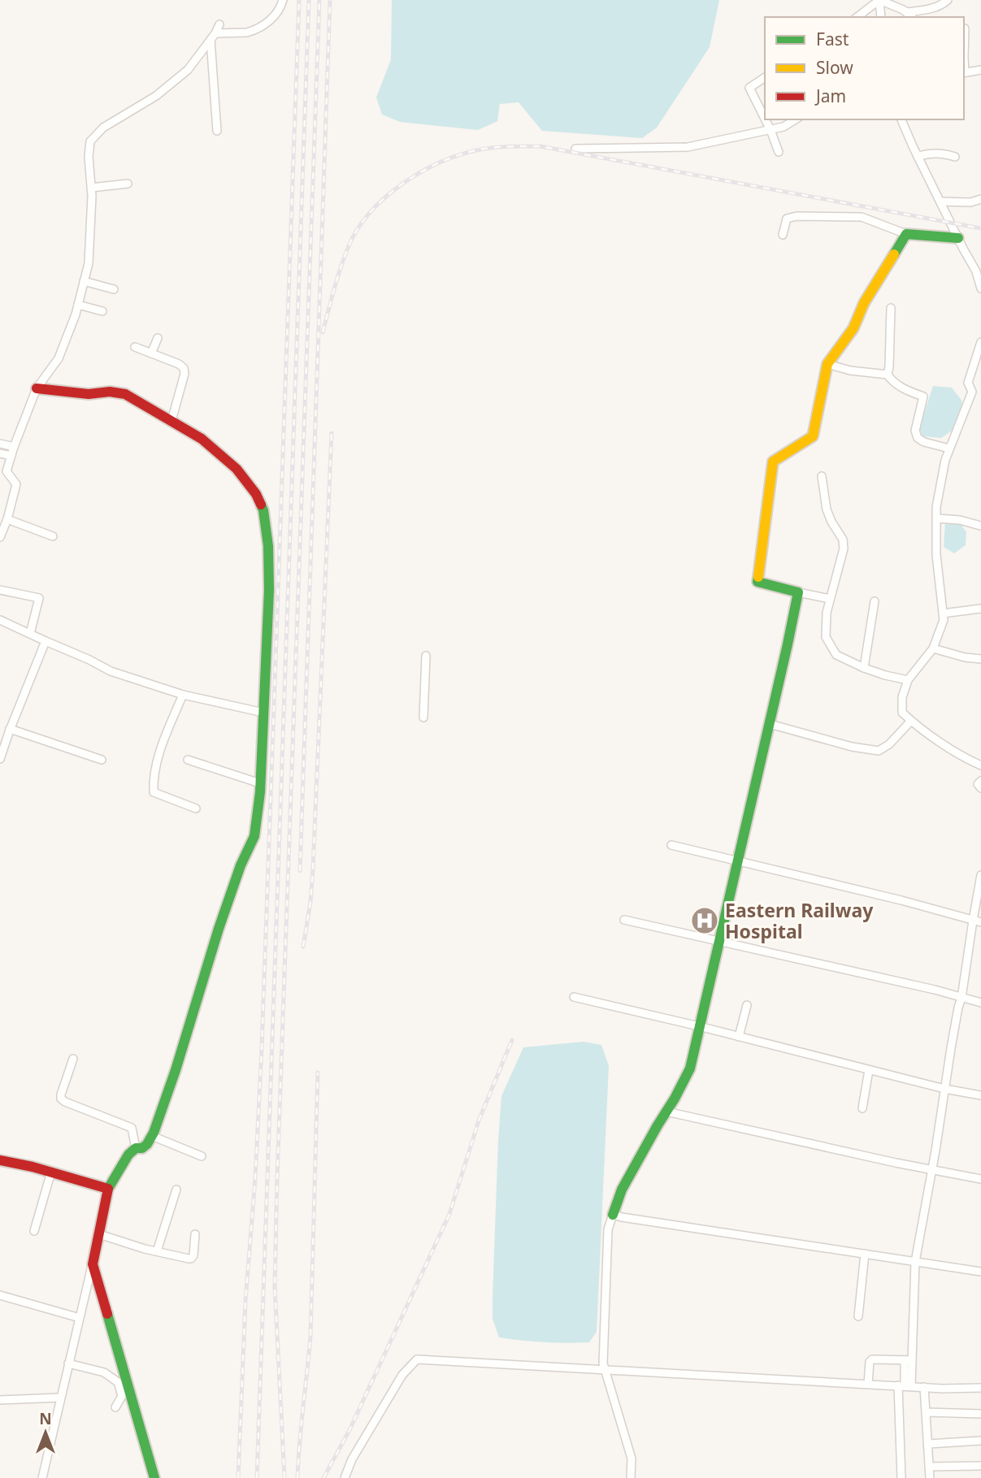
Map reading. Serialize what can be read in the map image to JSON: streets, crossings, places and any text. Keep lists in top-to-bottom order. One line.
{"places":{"hospital":["Eastern Railway Hospital"]},"legend":["Fast","Slow","Jam"],"north":"top"}
